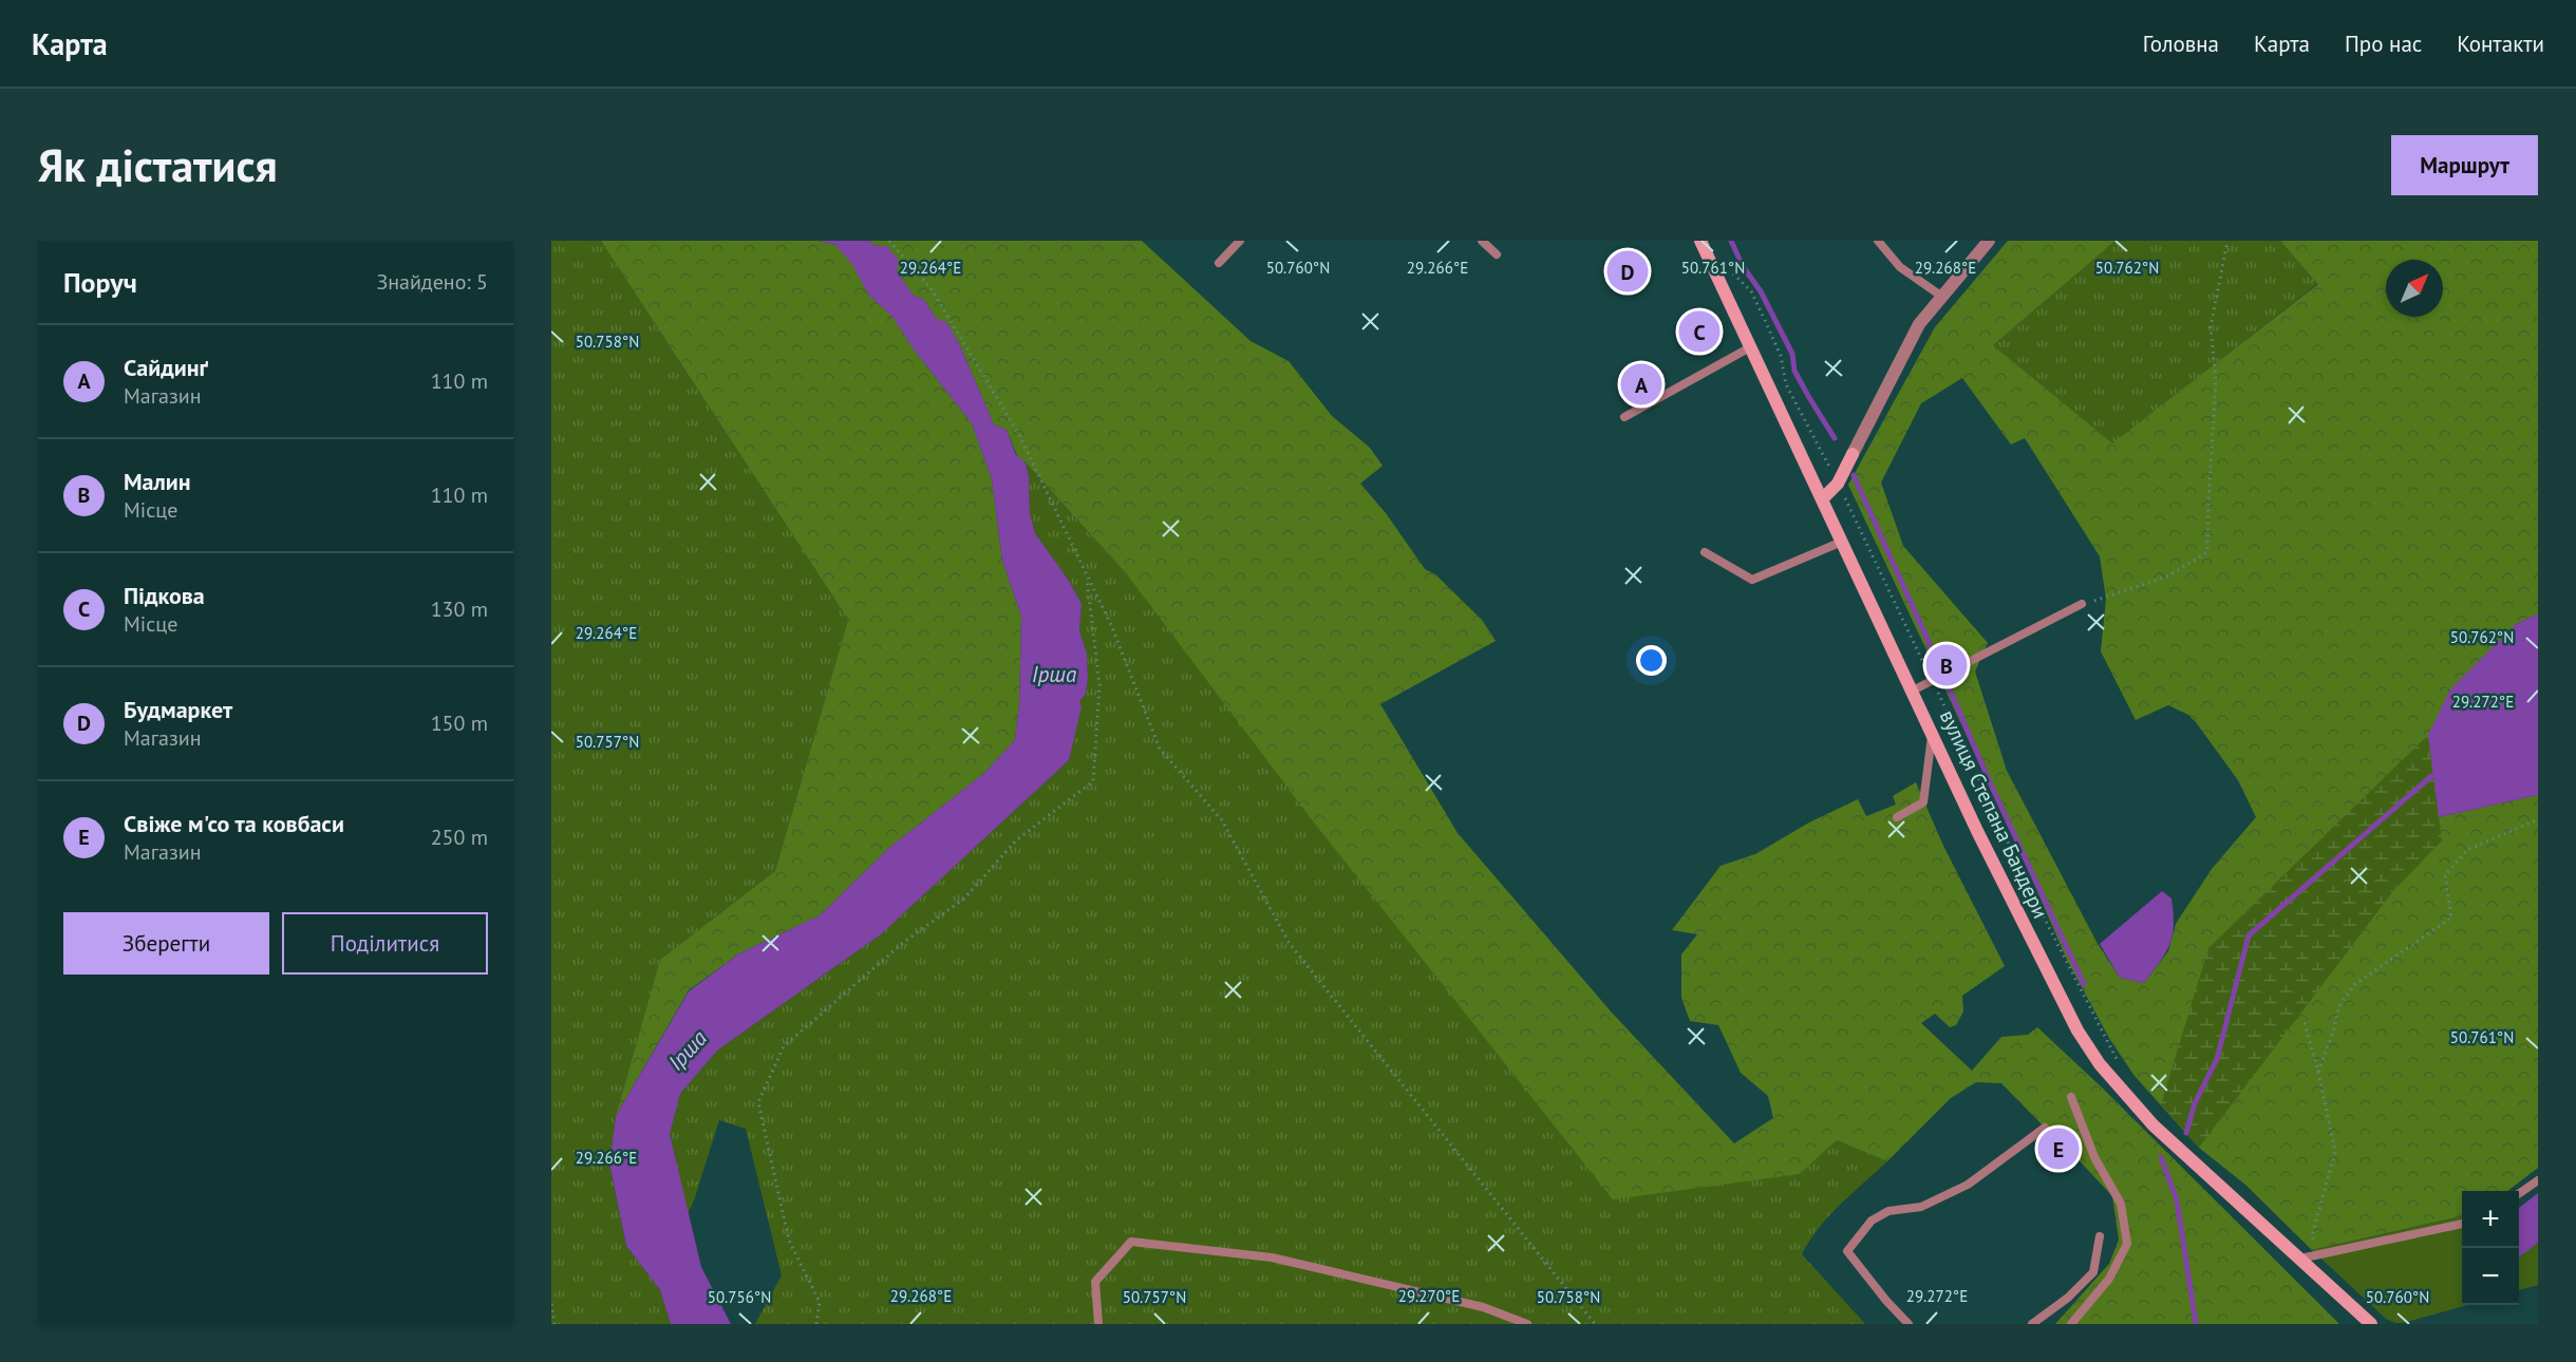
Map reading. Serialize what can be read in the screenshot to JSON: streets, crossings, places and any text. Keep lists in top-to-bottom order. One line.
{"streets":{"street":["вулиця Степана Бандери"]},"water":["Ірша"],"north":"top right","page":{"header":"Карта","nav":["Головна","Карта","Про нас","Контакти"],"buttons":["Маршрут",["Зберегти","Поділитися"]],"title":"Як дістатися","heading":["Поруч","Знайдено: 5"],"pins":["D","C","A","B","E"],"list":[{"mark":"A","name":"Сайдинґ","note":"Магазин","value":"110 m"},{"mark":"B","name":"Малин","note":"Місце","value":"110 m"},{"mark":"C","name":"Підкова","note":"Місце","value":"130 m"},{"mark":"D","name":"Будмаркет","note":"Магазин","value":"150 m"},{"mark":"E","name":"Свіже м'со та ковбаси","note":"Магазин","value":"250 m"}],"map_buttons":["+","−"]},"coordinates":["50.760°N","50.761°N","50.762°N","29.264°E","29.266°E","29.268°E","50.758°N","29.272°E","50.757°N","29.270°E","50.756°N"]}
